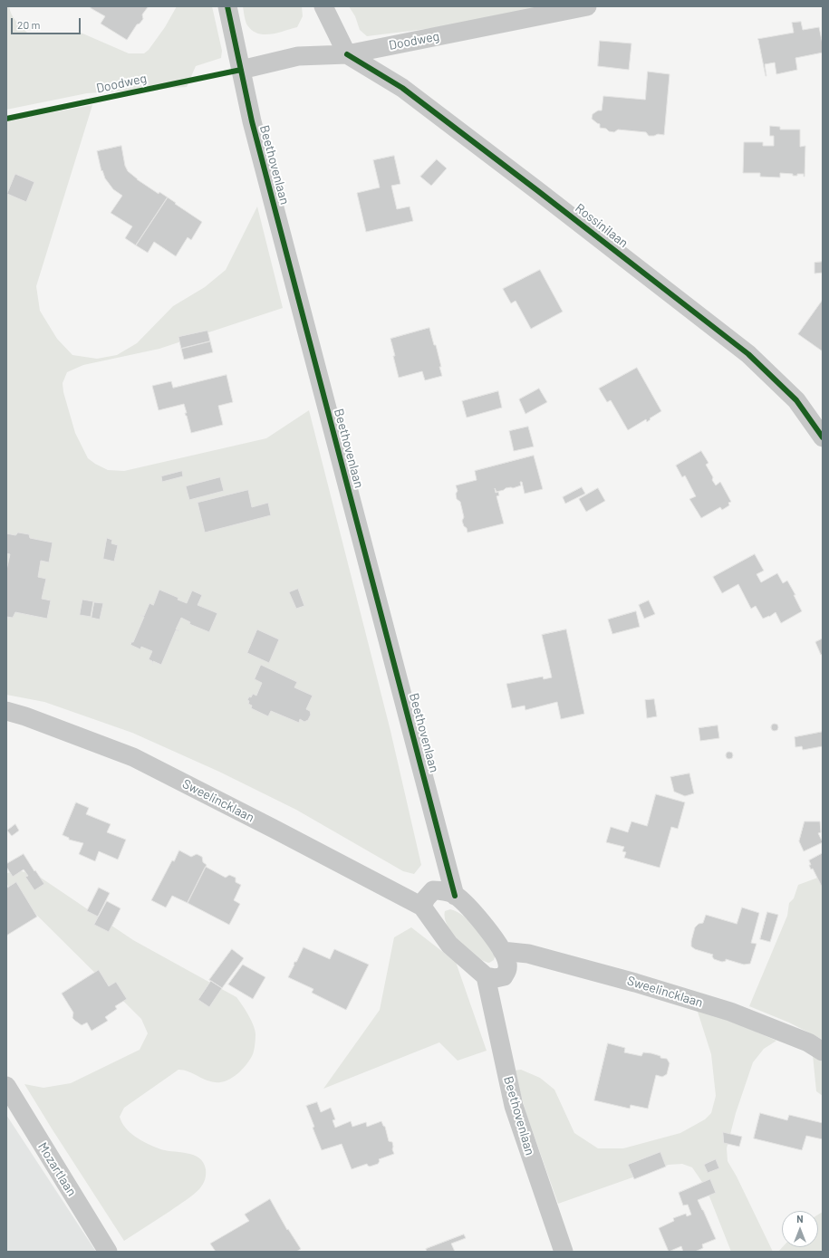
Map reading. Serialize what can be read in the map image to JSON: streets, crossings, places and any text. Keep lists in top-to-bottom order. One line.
{"streets":{"street":["Doodweg","Beethovenlaan","Rossinilaan","Sweelincklaan","Mozartlaan"]},"crossings":[["Doodweg","Beethovenlaan"],["Doodweg","Rossinilaan"],["Beethovenlaan","Sweelincklaan"]],"scale_bar":"20 m","north":"top"}
